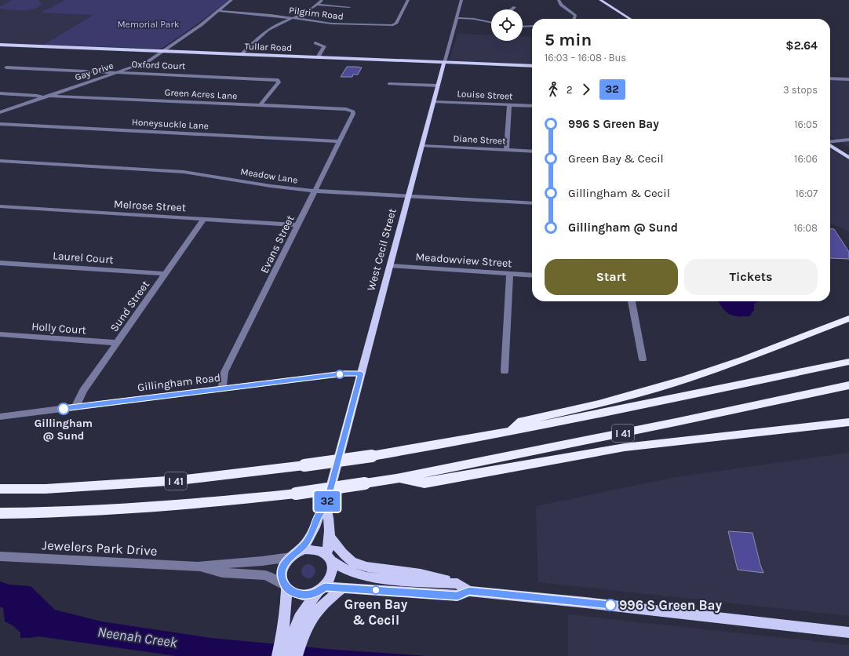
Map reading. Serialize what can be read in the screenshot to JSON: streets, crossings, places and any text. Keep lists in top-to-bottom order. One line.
{"streets":{"highway":["I 41"],"main road":["Tullar Road","West Cecil Street"],"street":["Pilgrim Road","Oxford Court","Gay Drive","Green Acres Lane","Louise Street","Honeysuckle Lane","Diane Street","Meadow Lane","Melrose Street","Evans Street","Laurel Court","Meadowview Street","Sund Street","Holly Court","Gillingham Road","Jewelers Park Drive"]},"crossings":[["Pilgrim Road","Gay Drive"],["Tullar Road","Gay Drive"],["Tullar Road","West Cecil Street"],["Oxford Court","Gay Drive"],["Oxford Court","Green Acres Lane"],["Gay Drive","Green Acres Lane"],["Green Acres Lane","Evans Street"],["Louise Street","West Cecil Street"],["Honeysuckle Lane","Evans Street"],["Diane Street","West Cecil Street"],["Meadow Lane","Evans Street"],["Meadow Lane","West Cecil Street"],["Melrose Street","Evans Street"],["Melrose Street","Sund Street"],["Evans Street","Gillingham Road"],["West Cecil Street","Meadowview Street"],["West Cecil Street","Gillingham Road"],["West Cecil Street","Jewelers Park Drive"],["Laurel Court","Sund Street"],["Sund Street","Holly Court"],["Sund Street","Gillingham Road"]],"water":["Neenah Creek"],"parks":["Memorial Park"],"places":["Gillingham @ Sund","Green Bay & Cecil","996 S Green Bay"],"lines":["bus line 32"],"page":{"on_map":"32","heading":["5 min","16:03 – 16:08 · Bus","$2.64"],"legs":["2","32","3 stops"],"list":[{"name":"996 S Green Bay","value":"16:05"},{"name":"Green Bay & Cecil","value":"16:06"},{"name":"Gillingham & Cecil","value":"16:07"},{"name":"Gillingham @ Sund","value":"16:08"}],"buttons":["Start","Tickets"]}}
